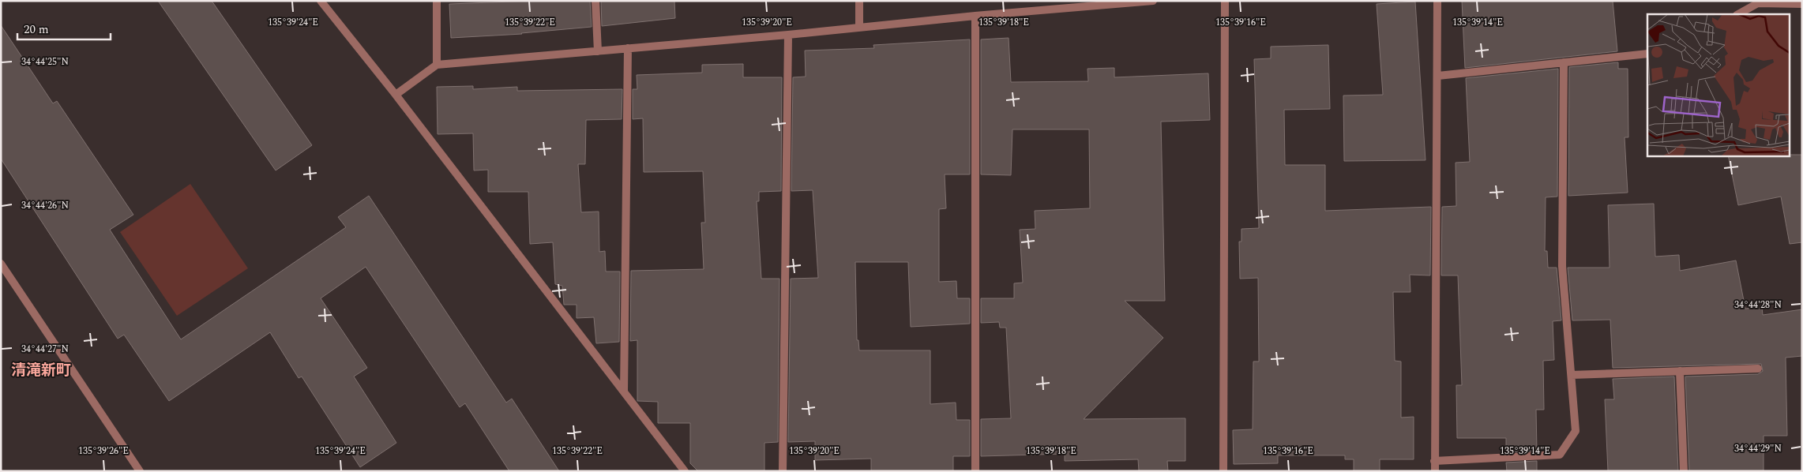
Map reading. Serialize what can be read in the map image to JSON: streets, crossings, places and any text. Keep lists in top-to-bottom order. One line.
{"districts":["清滝新町"],"scale_bar":"20 m","coordinates":["135°39'24\"E","135°39'22\"E","135°39'20\"E","135°39'18\"E","135°39'16\"E","135°39'14\"E","34°44'25\"N","34°44'26\"N","34°44'28\"N","34°44'27\"N","34°44'29\"N","135°39'26\"E"]}
